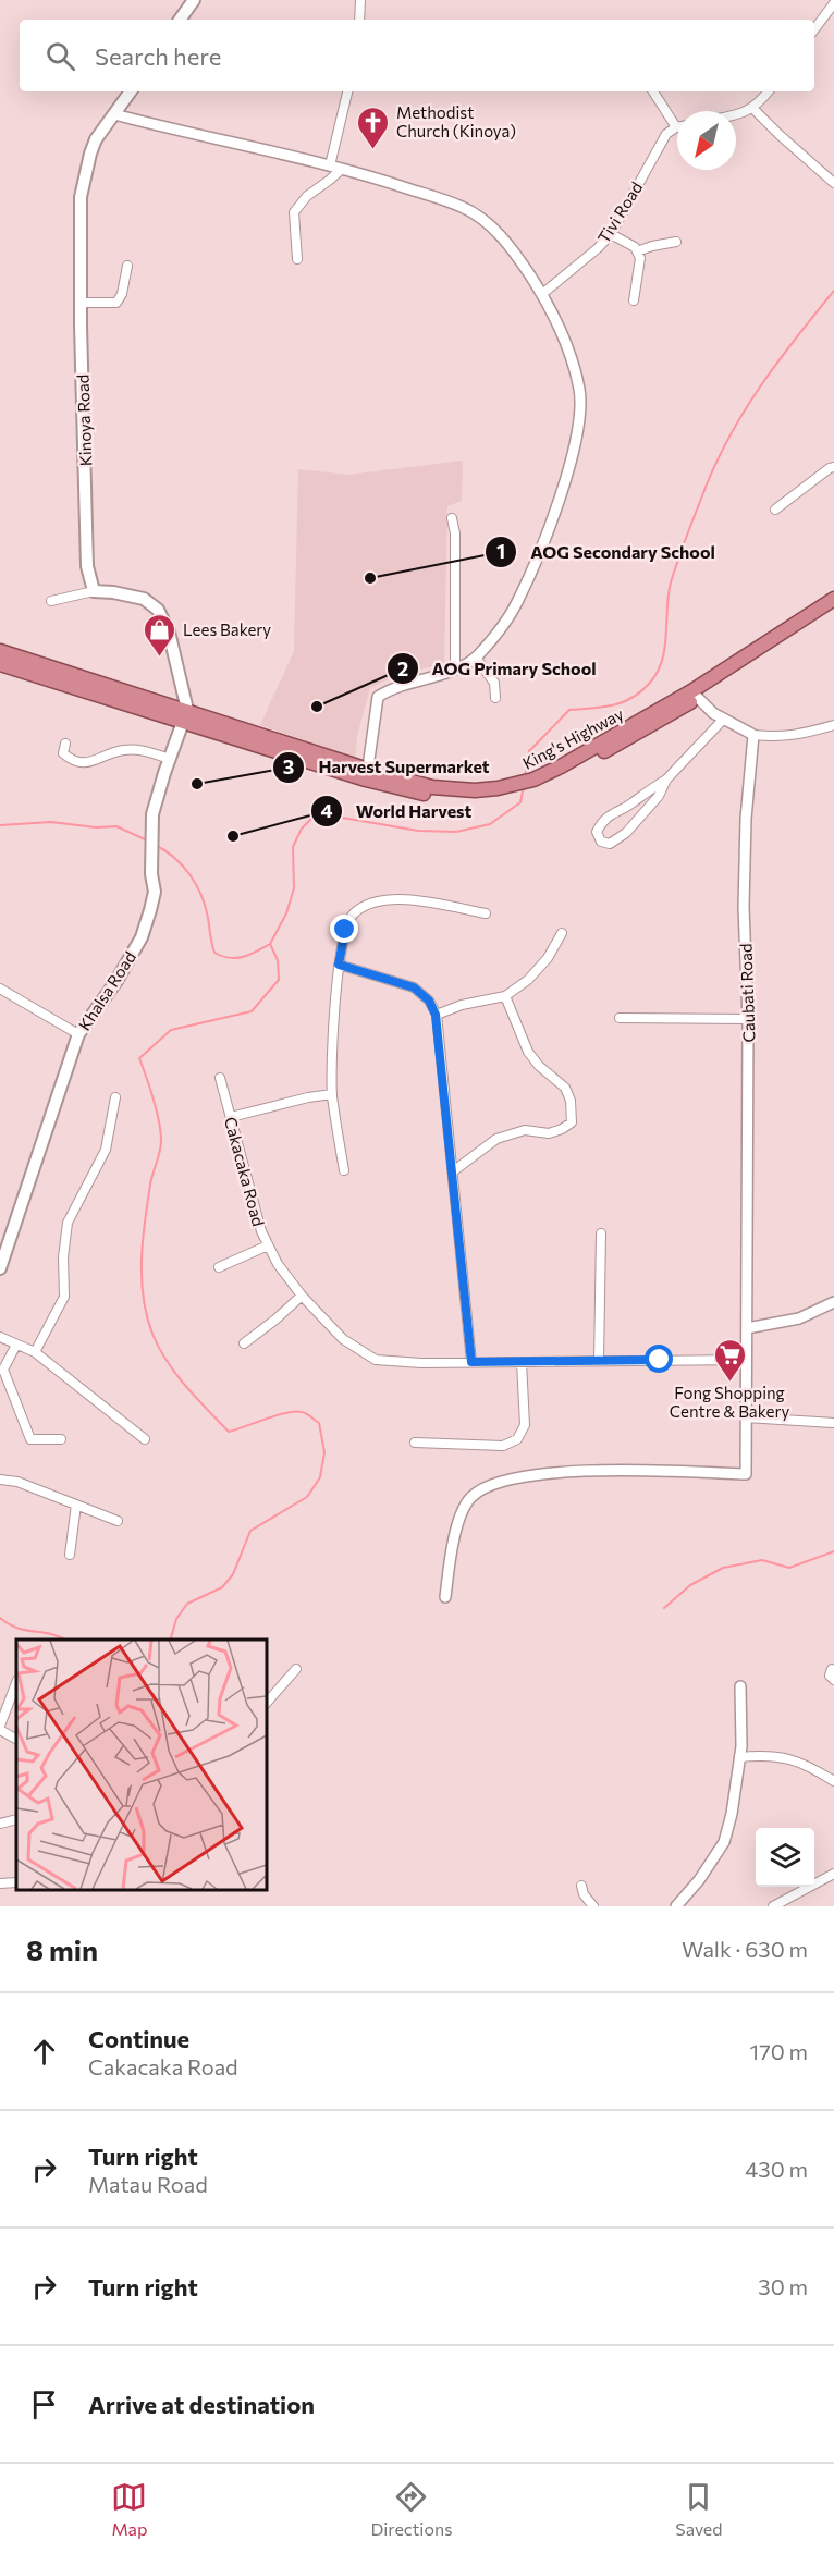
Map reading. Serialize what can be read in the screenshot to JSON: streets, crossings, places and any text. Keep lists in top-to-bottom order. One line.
{"streets":{"highway":["King's Highway"],"main road":["Kinoya Road","Khalsa Road"],"street":["Tivi Road","Caubati Road","Cakacaka Road"]},"crossings":[["King's Highway","Khalsa Road"],["Caubati Road","Cakacaka Road"]],"places":{"church":["Methodist Church (Kinoya)"],"other":["AOG Secondary School","AOG Primary School","Harvest Supermarket","World Harvest"],"shop":["Lees Bakery"],"supermarket":["Fong Shopping Centre & Bakery"]},"north":"bottom left","page":{"search":"Search here","heading":["8 min","Walk · 630 m"],"list":[["Continue","Cakacaka Road","170 m"],["Turn right","Matau Road","430 m"],["Turn right","30 m"],"Arrive at destination"],"nav":["Map","Directions","Saved"]}}
